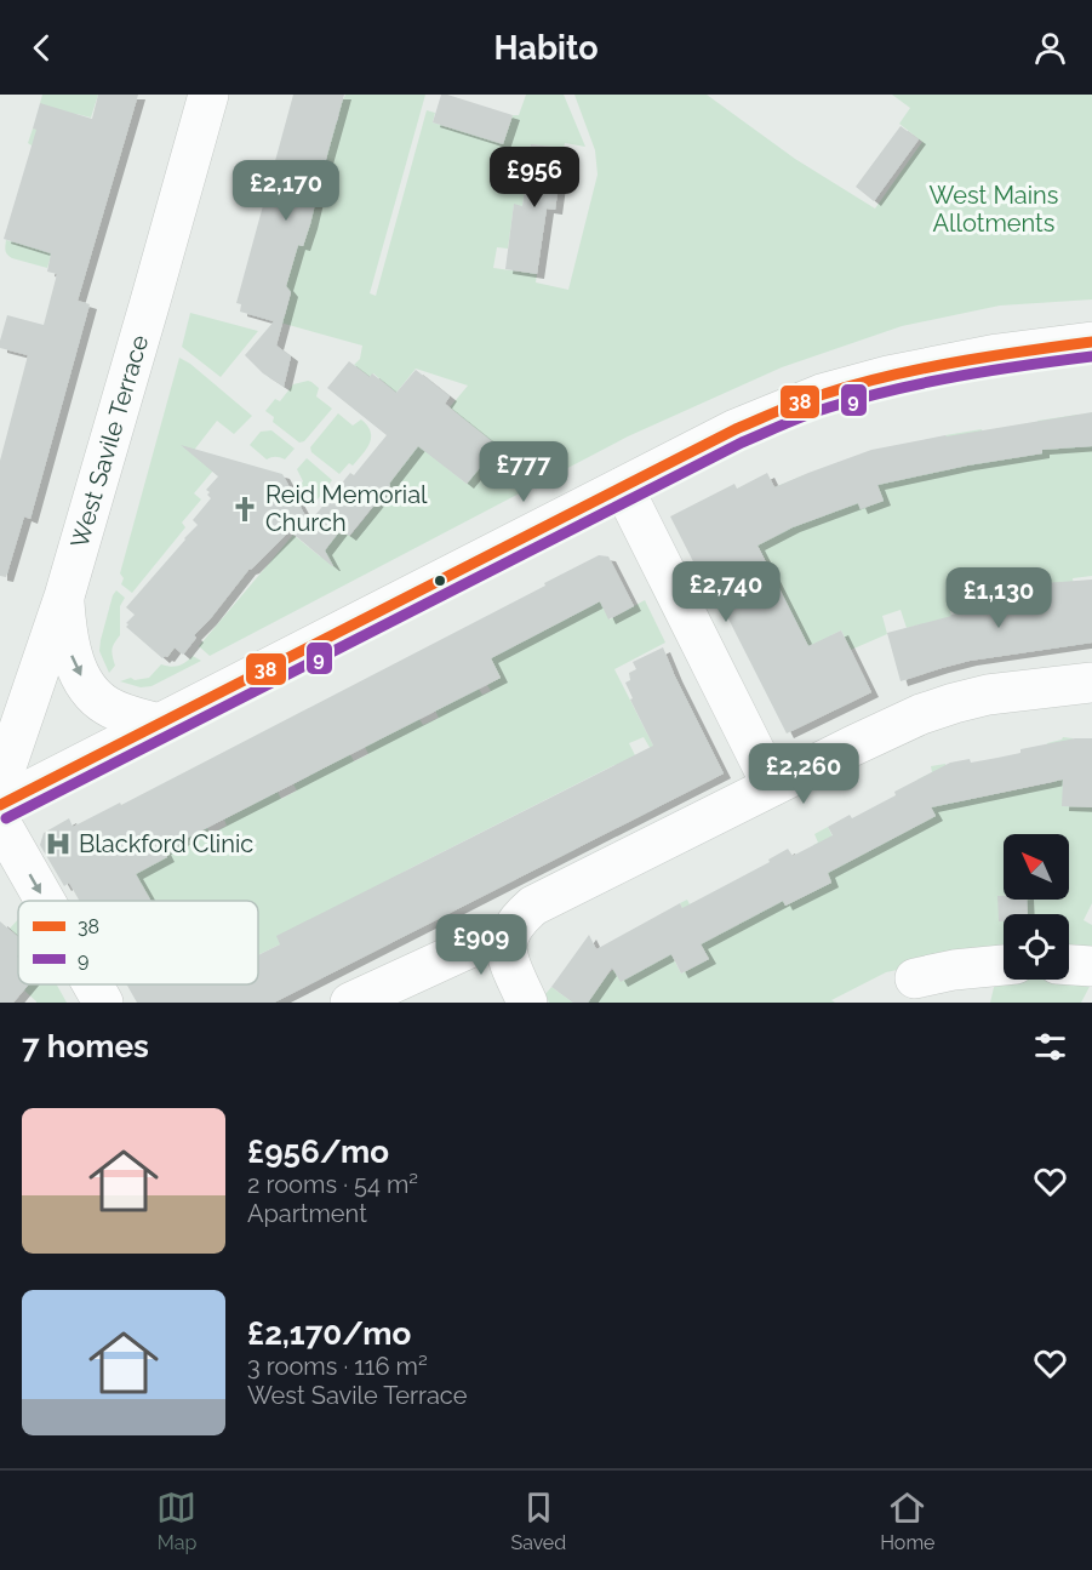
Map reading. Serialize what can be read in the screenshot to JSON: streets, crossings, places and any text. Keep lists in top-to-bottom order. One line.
{"streets":{"street":["West Savile Terrace"]},"parks":["West Mains Allotments"],"places":{"church":["Reid Memorial Church"],"hospital":["Blackford Clinic"]},"lines":["transit line 38","transit line 9"],"legend":["38","9"],"north":"top left","page":{"header":"Habito","price":["£956","£2,170","£777","£2,740","£1,130","£2,260","£909"],"heading":"7 homes","list":[{"name":"£956/mo","note":"2 rooms · 54 m² · Apartment"},{"name":"£2,170/mo","note":"3 rooms · 116 m² · West Savile Terrace"}],"tabs":["Map","Saved","Home"]}}
